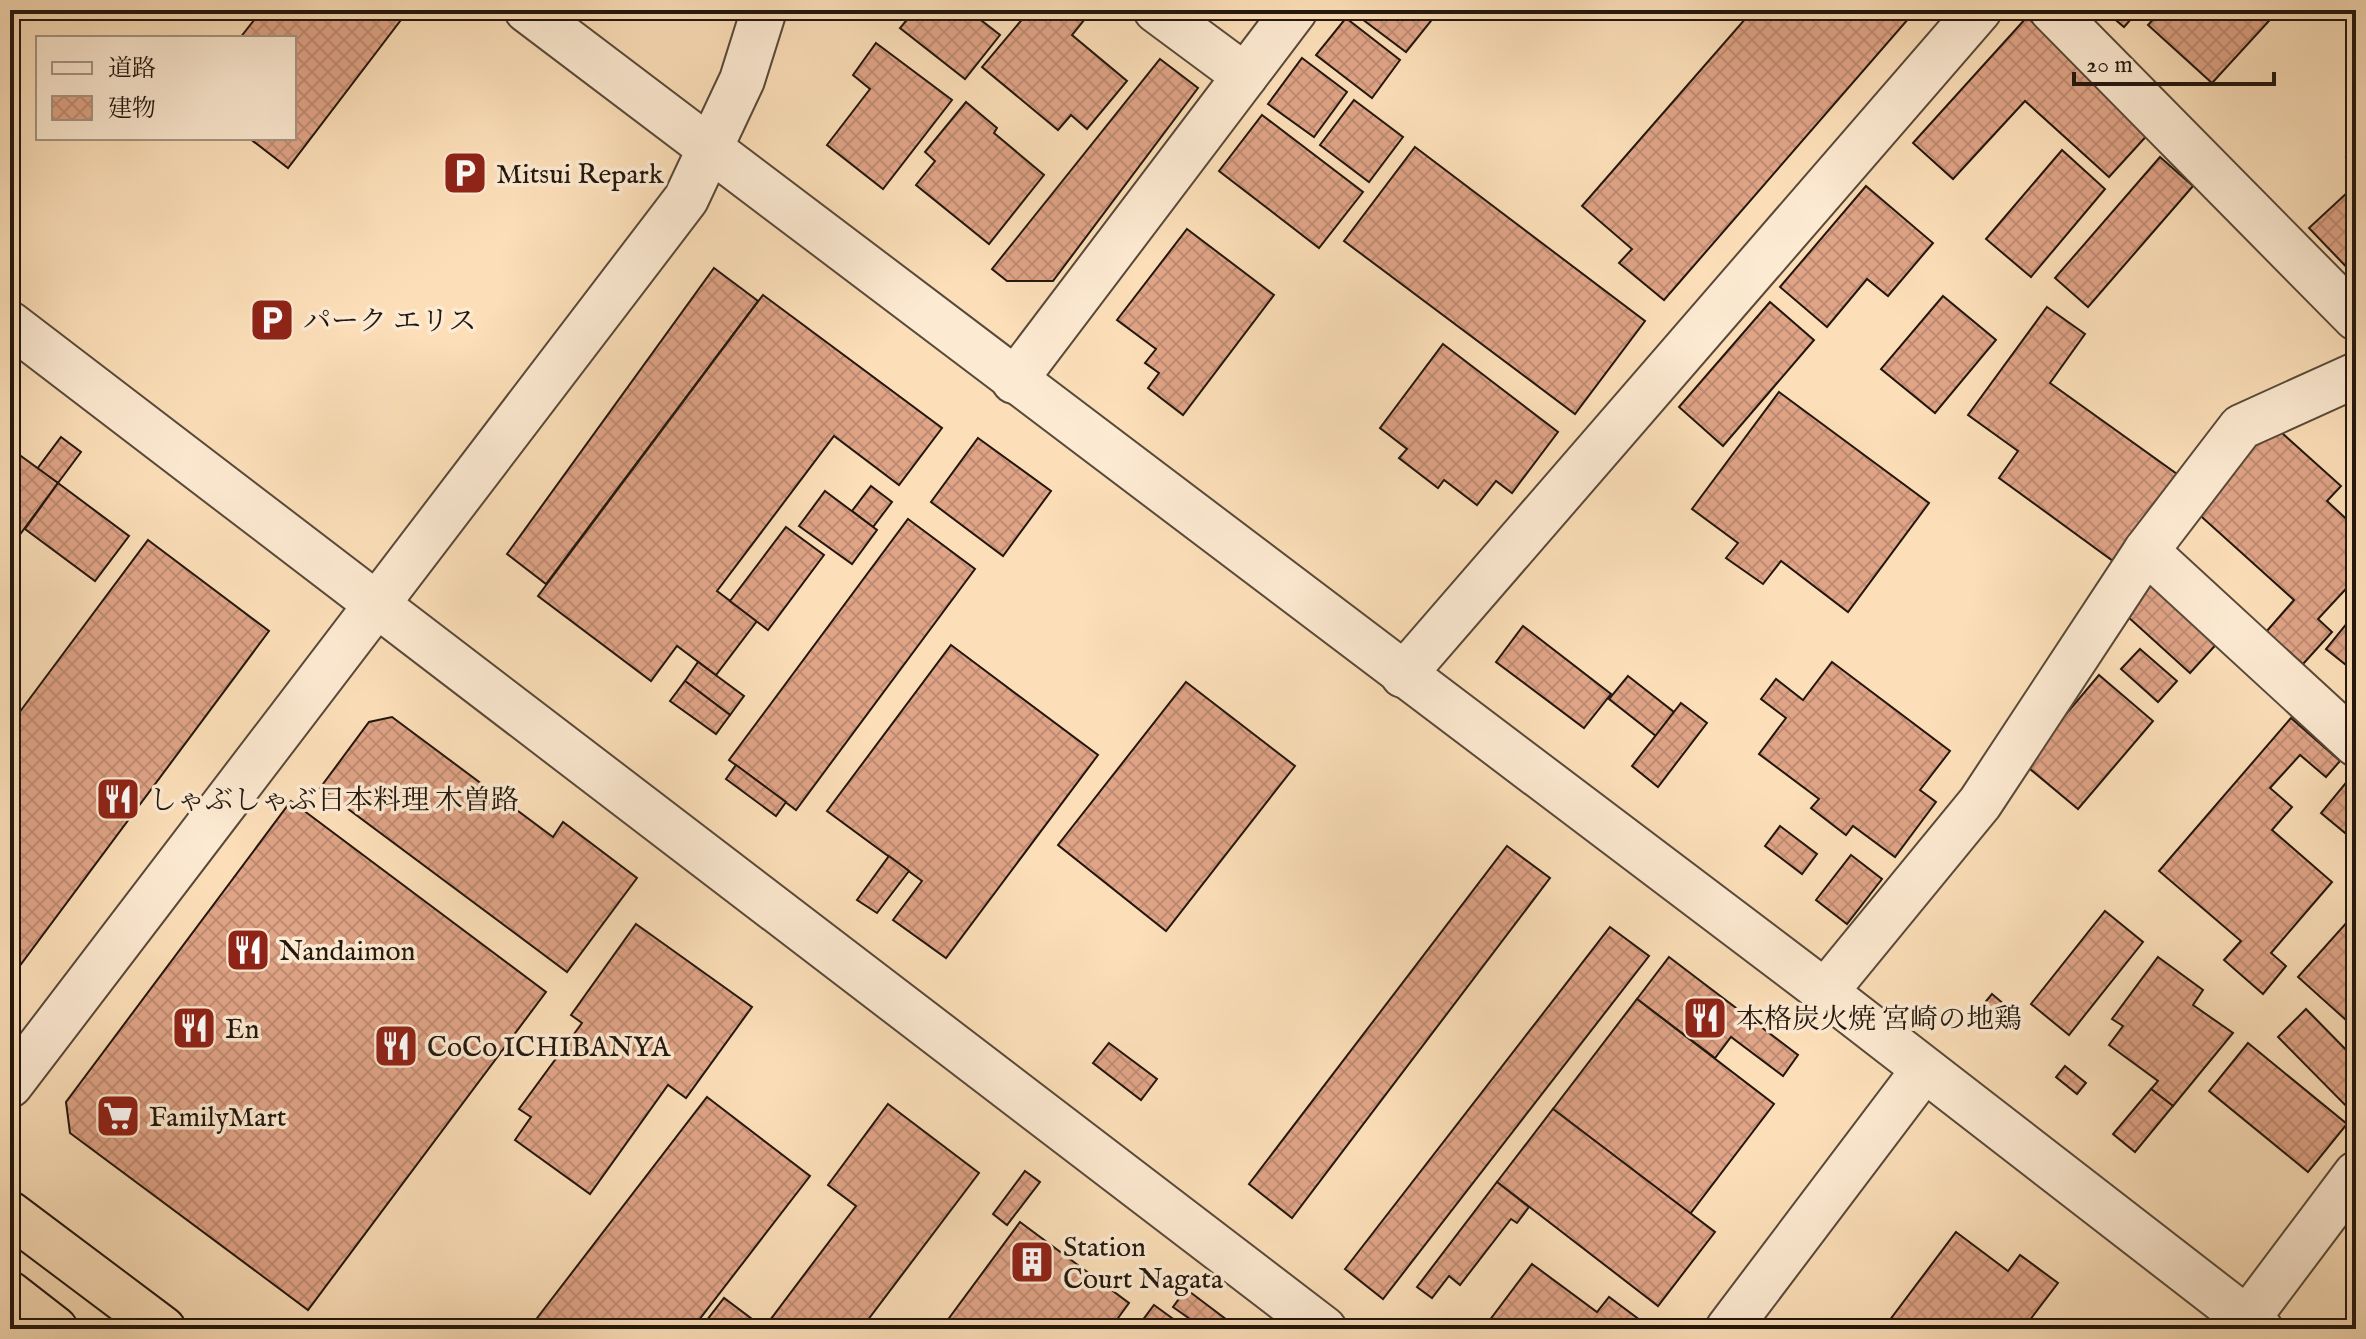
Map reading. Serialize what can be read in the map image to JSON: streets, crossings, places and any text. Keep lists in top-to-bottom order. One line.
{"places":{"parking":["Mitsui Repark","パーク エリス"],"restaurant":["しゃぶしゃぶ日本料理 木曽路","Nandaimon","本格炭火焼 宮崎の地鶏","En","CoCo ICHIBANYA"],"supermarket":["FamilyMart"],"building":["Station Court Nagata"]},"legend":["道路","建物"],"scale_bar":"20 m"}
